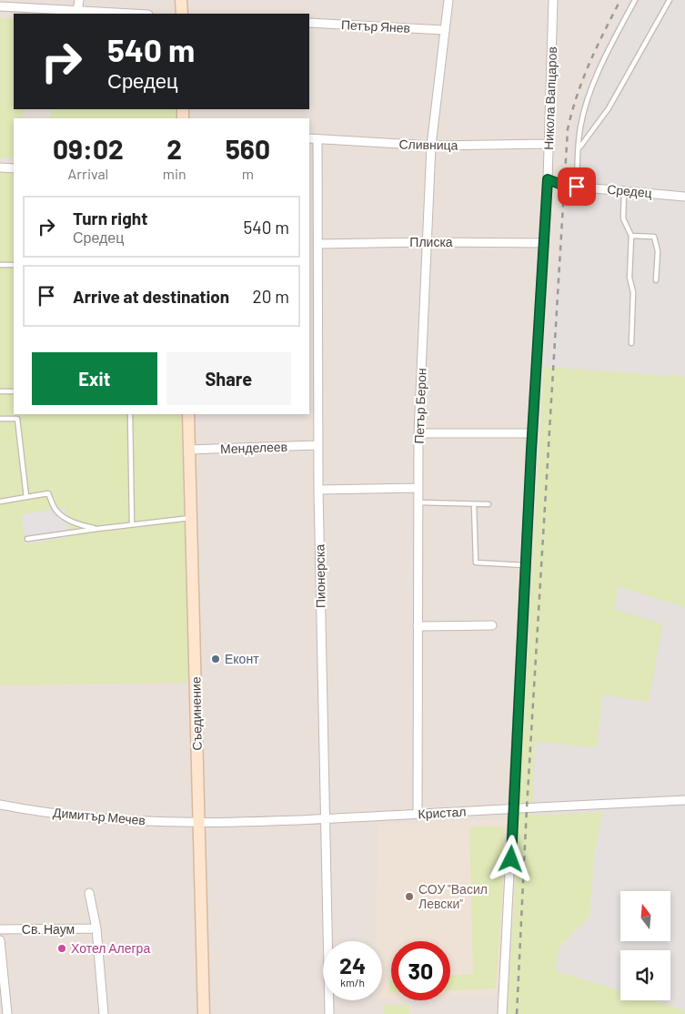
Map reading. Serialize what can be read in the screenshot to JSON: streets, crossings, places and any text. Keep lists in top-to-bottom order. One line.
{"streets":{"street":["Петър Янев","Никола Вапцаров","Сливница","Средец","Плиска","Петър Берон","Менделеев","Пионерска","Съединение","Кристал","Димитър Мечев","Св. Наум"]},"crossings":[["Петър Янев","Петър Берон"],["Никола Вапцаров","Сливница"],["Никола Вапцаров","Средец"],["Никола Вапцаров","Плиска"],["Никола Вапцаров","Кристал"],["Сливница","Петър Берон"],["Сливница","Пионерска"],["Плиска","Петър Берон"],["Плиска","Пионерска"],["Петър Берон","Кристал"],["Менделеев","Пионерска"],["Менделеев","Съединение"],["Пионерска","Кристал"],["Съединение","Кристал"],["Съединение","Димитър Мечев"],["Кристал","Димитър Мечев"]],"places":["Еконт","СОУ \"Васил Левски\"","Хотел Алегра"],"north":"top","page":{"turn":["540 m","Средец"],"eta":["09:02","Arrival","2","min","560","m"],"list":[{"name":"Turn right","note":"Средец","value":"540 m"},{"name":"Arrive at destination","value":"20 m"}],"buttons":["Exit","Share"],"speed":"24 km/h","limit":"30"}}
